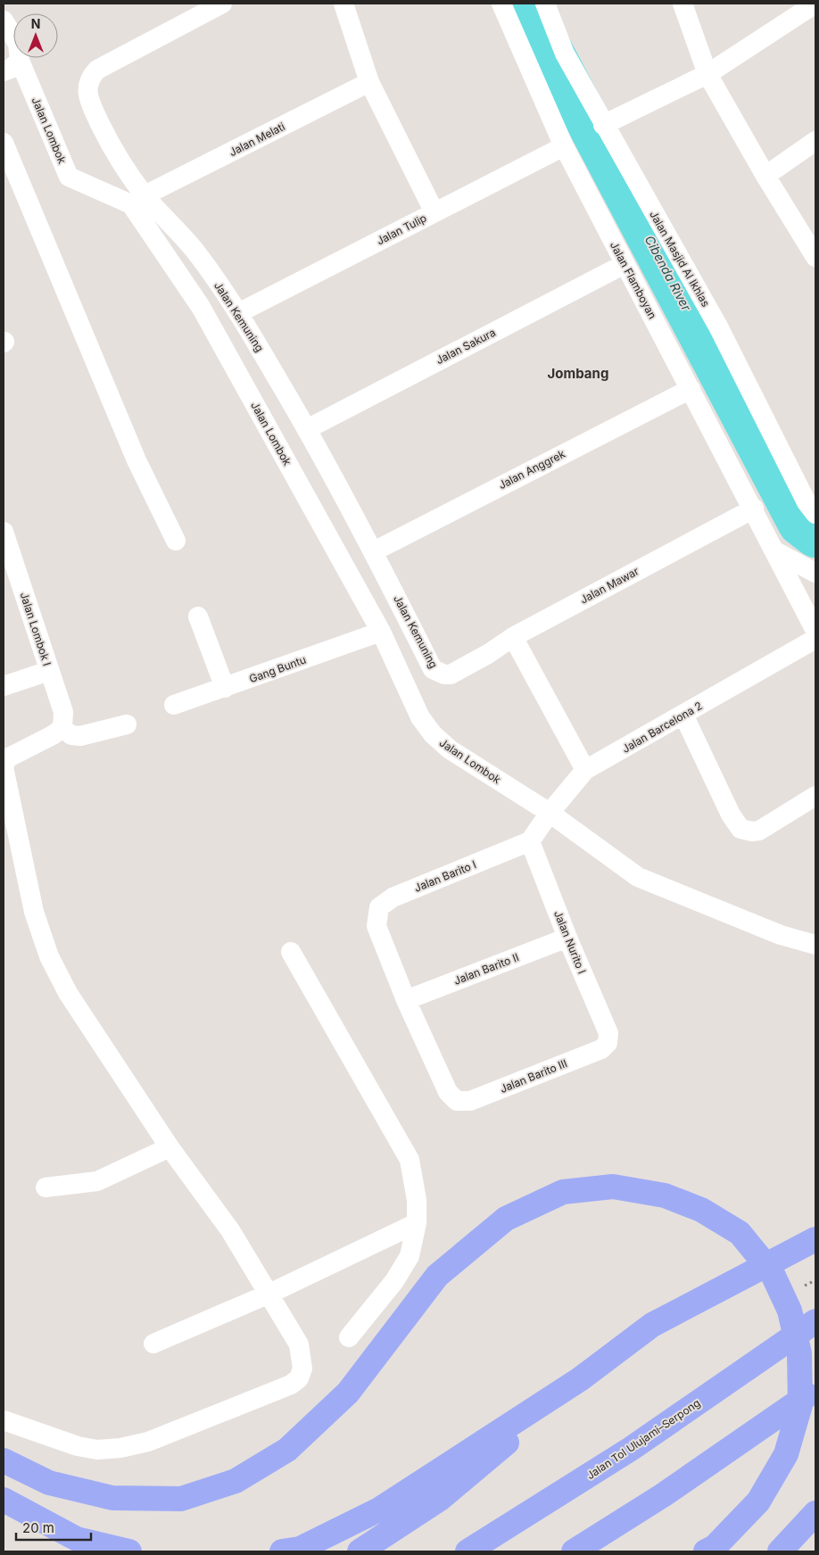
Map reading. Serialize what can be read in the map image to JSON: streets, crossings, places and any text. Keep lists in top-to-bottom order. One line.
{"streets":{"highway":["Jalan Tol Ulujami–Serpong"],"street":["Jalan Lombok","Jalan Melati","Jalan Tulip","Jalan Masjid Al Ikhlas","Jalan Flamboyan","Jalan Kemuning","Jalan Sakura","Jalan Anggrek","Jalan Mawar","Jalan Lombok I","Gang Buntu","Jalan Barcelona 2","Jalan Barito I","Jalan Nurito I","Jalan Barito II","Jalan Barito III"]},"crossings":[["Jalan Lombok","Gang Buntu"],["Jalan Lombok","Jalan Barcelona 2"],["Jalan Melati","Jalan Kemuning"],["Jalan Tulip","Jalan Flamboyan"],["Jalan Tulip","Jalan Kemuning"],["Jalan Flamboyan","Jalan Sakura"],["Jalan Flamboyan","Jalan Anggrek"],["Jalan Flamboyan","Jalan Mawar"],["Jalan Kemuning","Jalan Sakura"],["Jalan Kemuning","Jalan Anggrek"],["Jalan Kemuning","Jalan Mawar"],["Jalan Barcelona 2","Jalan Barito I"],["Jalan Barcelona 2","Jalan Nurito I"],["Jalan Barito I","Jalan Nurito I"],["Jalan Barito I","Jalan Barito II"],["Jalan Barito I","Jalan Barito III"],["Jalan Nurito I","Jalan Barito II"],["Jalan Nurito I","Jalan Barito III"],["Jalan Barito II","Jalan Barito III"]],"districts":["Jombang"],"water":["Cibenda River"],"scale_bar":"20 m","north":"top"}
